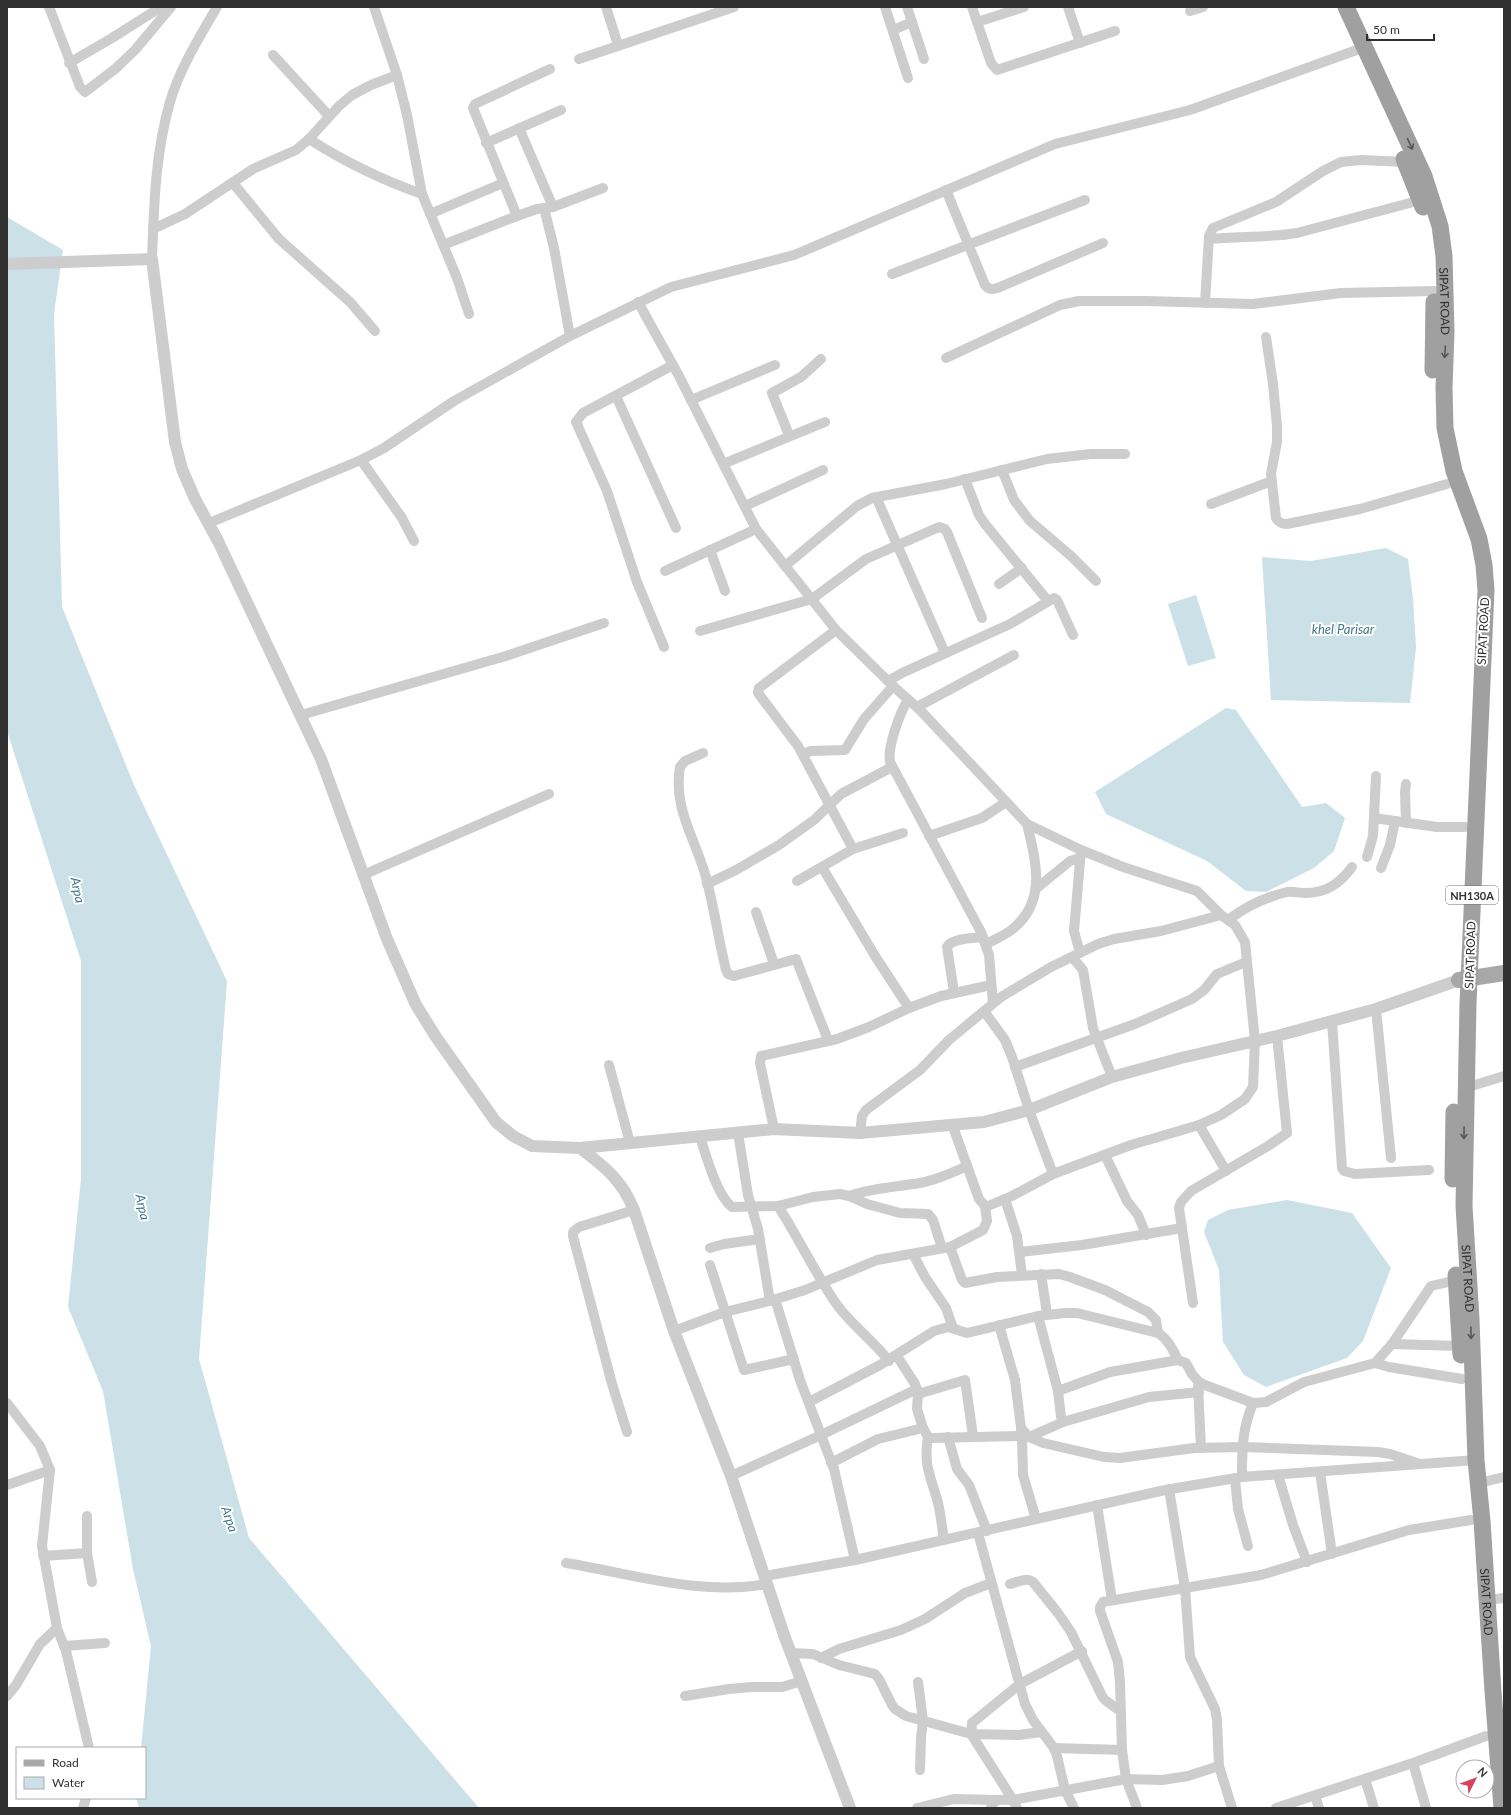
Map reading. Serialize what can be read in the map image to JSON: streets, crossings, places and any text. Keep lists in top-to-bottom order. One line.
{"streets":{"highway":["SIPAT ROAD","NH130A"]},"water":["khel Parisar","Arpa"],"legend":["Road","Water"],"scale_bar":"50 m","north":"top right"}
